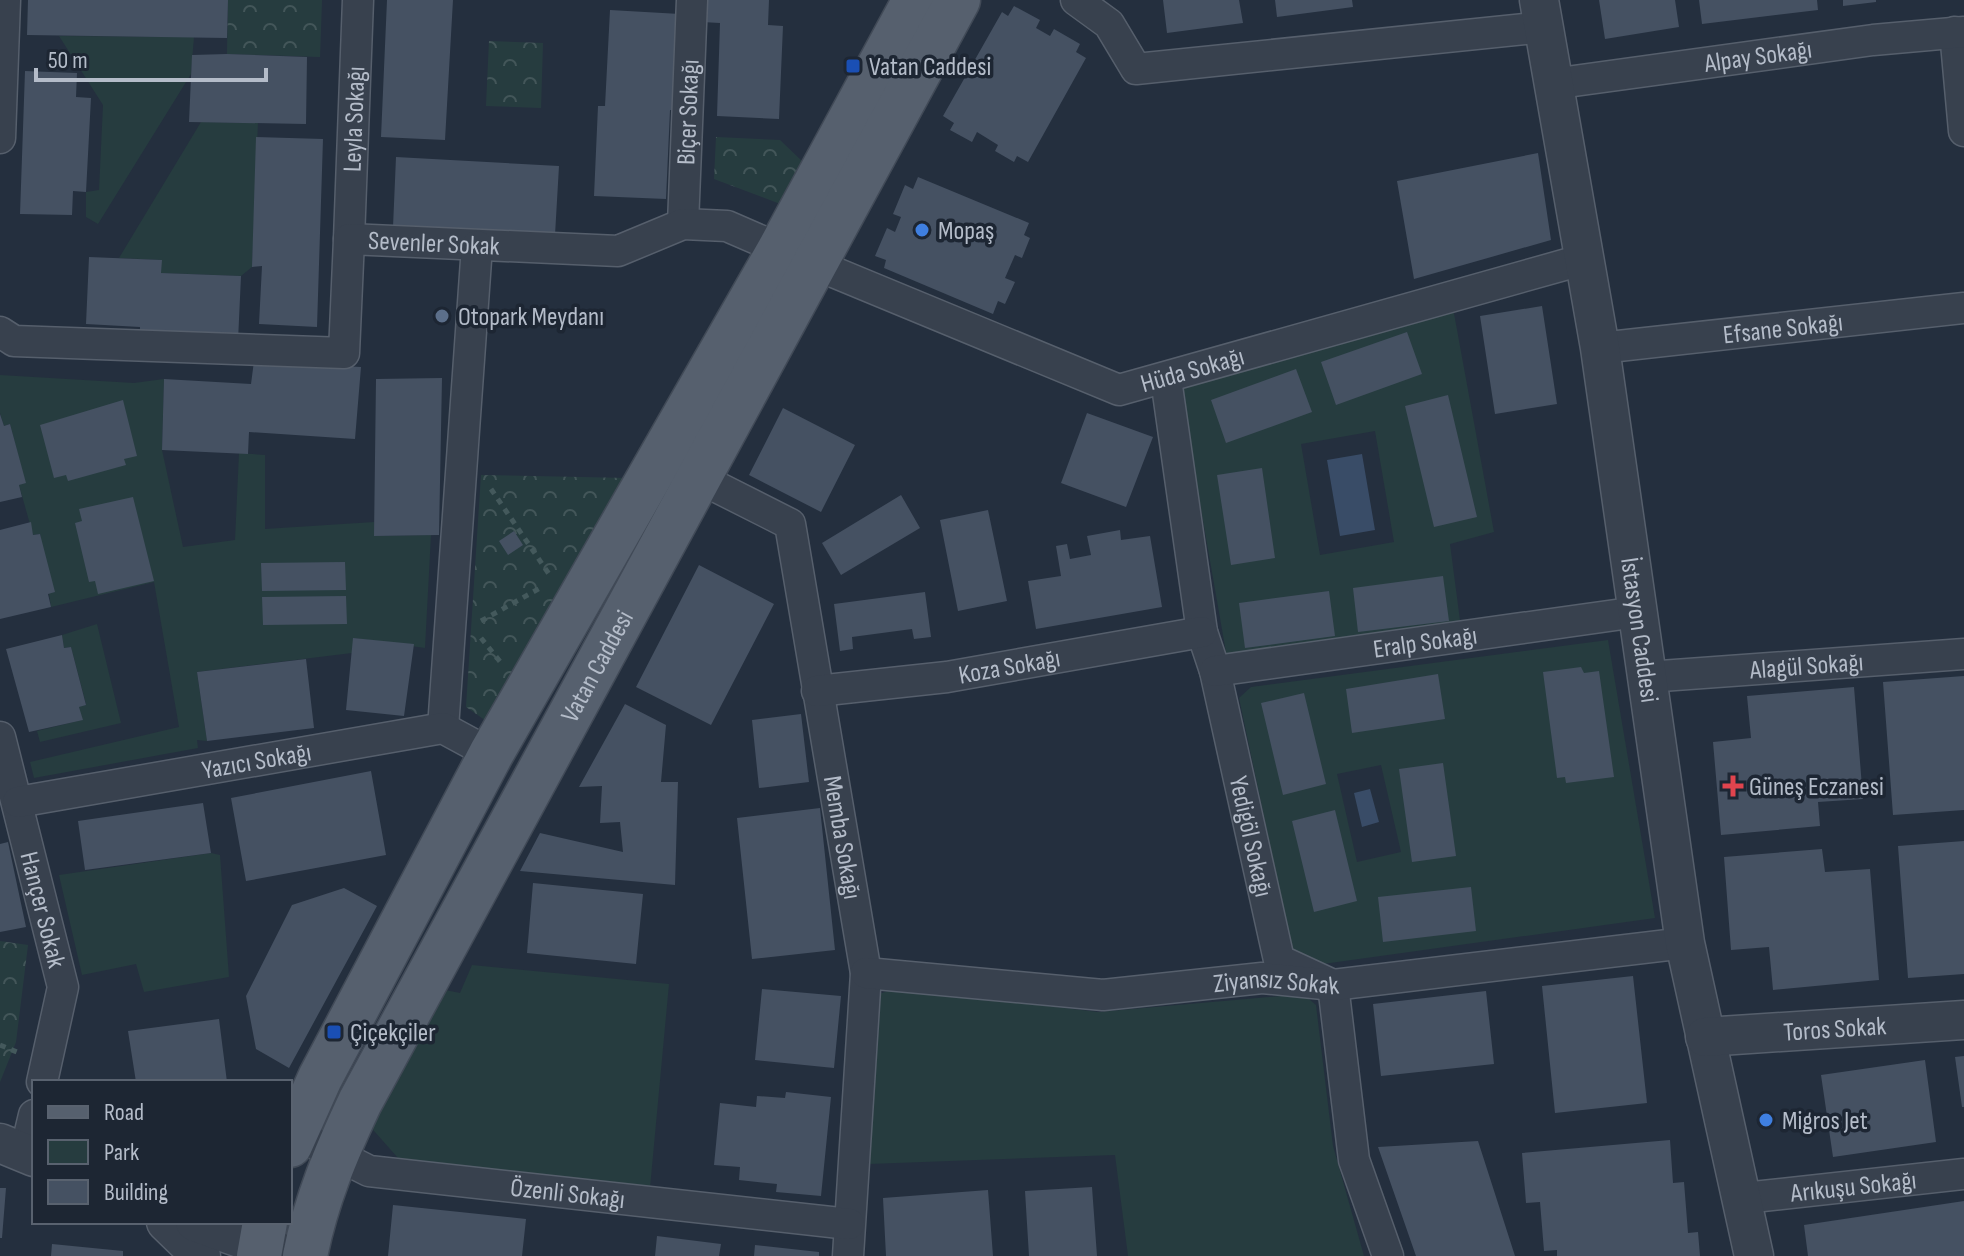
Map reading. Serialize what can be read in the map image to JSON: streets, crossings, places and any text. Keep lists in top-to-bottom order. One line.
{"streets":{"main road":["Vatan Caddesi"],"street":["Alpay Sokağı","Biçer Sokağı","Leyla Sokağı","Sevenler Sokak","Efsane Sokağı","Hüda Sokağı","İstasyon Caddesi","Eralp Sokağı","Alagül Sokağı","Koza Sokağı","Yazıcı Sokağı","Yedigöl Sokağı","Memba Sokağı","Hançer Sokak","Ziyansız Sokak","Toros Sokak","Arıkuşu Sokağı","Özenli Sokağı"]},"crossings":[["Alpay Sokağı","İstasyon Caddesi"],["Biçer Sokağı","Sevenler Sokak"],["Leyla Sokağı","Sevenler Sokak"],["Sevenler Sokak","Hüda Sokağı"],["Sevenler Sokak","Vatan Caddesi"],["Efsane Sokağı","İstasyon Caddesi"],["Hüda Sokağı","İstasyon Caddesi"],["Hüda Sokağı","Vatan Caddesi"],["Hüda Sokağı","Yedigöl Sokağı"],["İstasyon Caddesi","Eralp Sokağı"],["İstasyon Caddesi","Alagül Sokağı"],["İstasyon Caddesi","Ziyansız Sokak"],["İstasyon Caddesi","Toros Sokak"],["İstasyon Caddesi","Arıkuşu Sokağı"],["Eralp Sokağı","Yedigöl Sokağı"],["Vatan Caddesi","Memba Sokağı"],["Vatan Caddesi","Özenli Sokağı"],["Koza Sokağı","Yedigöl Sokağı"],["Koza Sokağı","Memba Sokağı"],["Yazıcı Sokağı","Hançer Sokak"],["Yedigöl Sokağı","Ziyansız Sokak"],["Memba Sokağı","Ziyansız Sokak"],["Memba Sokağı","Özenli Sokağı"]],"places":{"transit":["Vatan Caddesi","Çiçekçiler"],"other":["Mopaş","Otopark Meydanı","Migros Jet"],"health":["Güneş Eczanesi"]},"legend":["Road","Park","Building"],"scale_bar":"50 m"}
